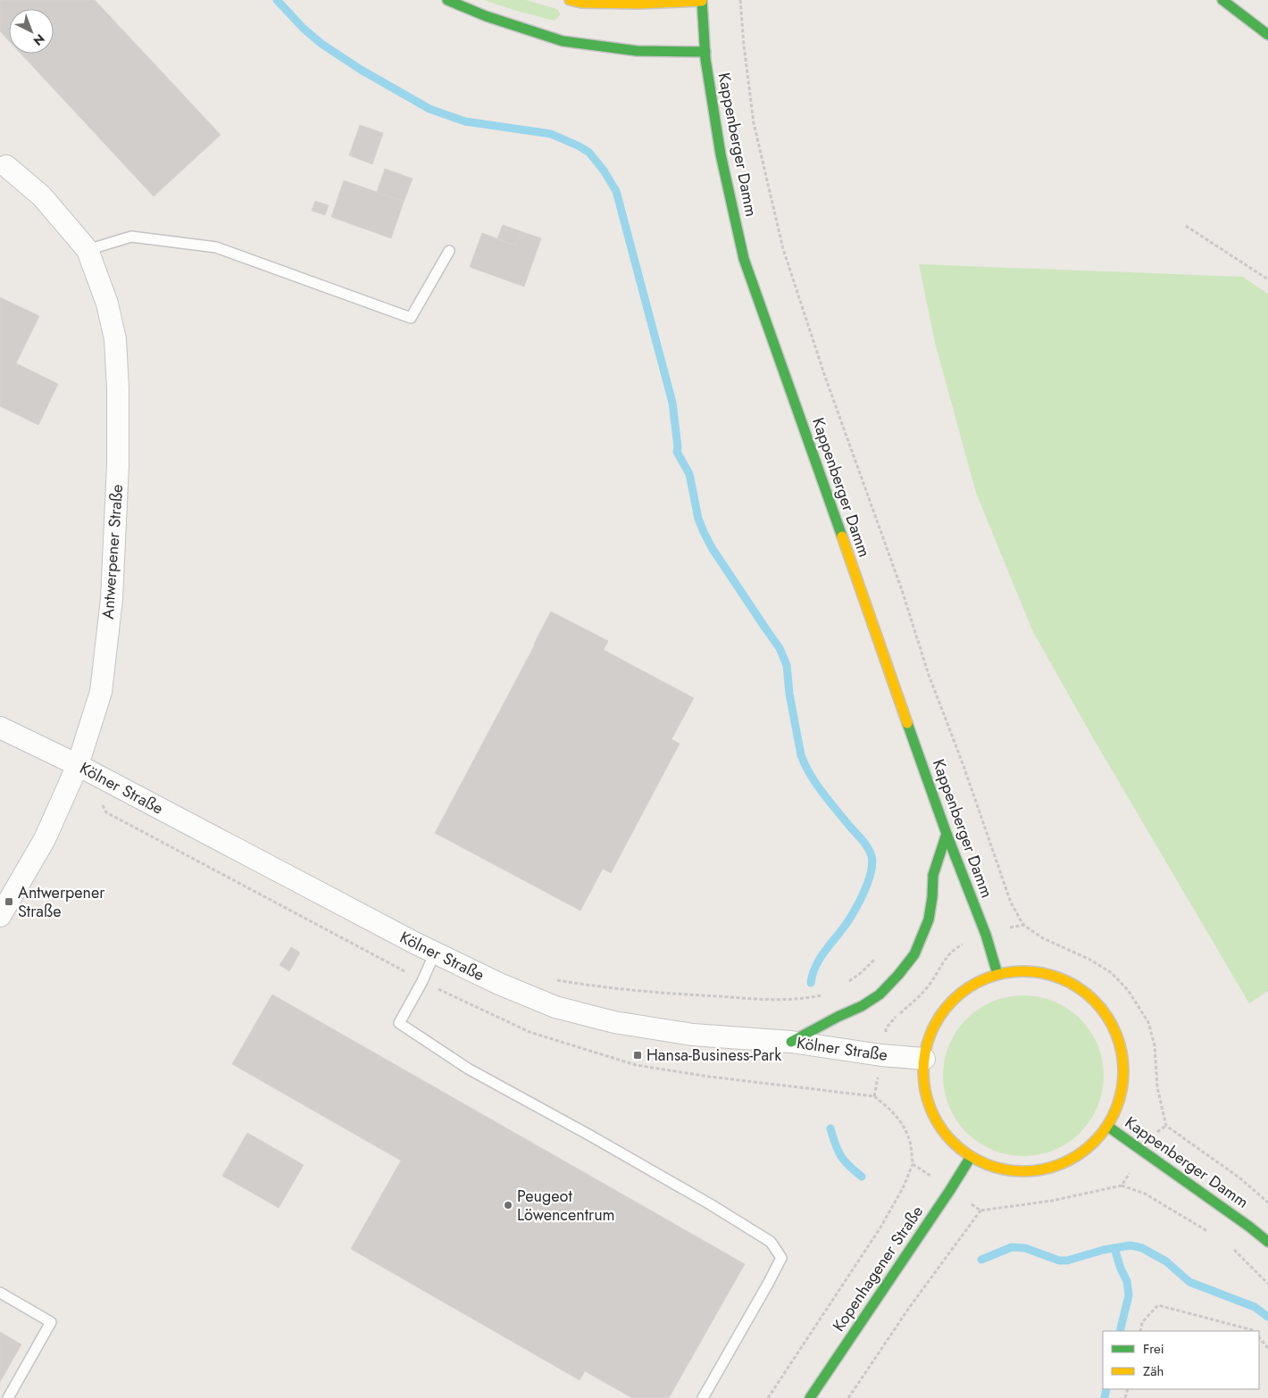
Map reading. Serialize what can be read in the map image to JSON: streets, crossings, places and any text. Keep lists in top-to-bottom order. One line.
{"streets":{"main road":["Kappenberger Damm","Kopenhagener Straße"],"street":["Antwerpener Straße","Kölner Straße"]},"crossings":[["Antwerpener Straße","Kölner Straße"]],"places":{"transit":["Antwerpener Straße","Hansa-Business-Park"],"other":["Peugeot Löwencentrum"]},"legend":["Frei","Zäh"],"north":"bottom right"}
